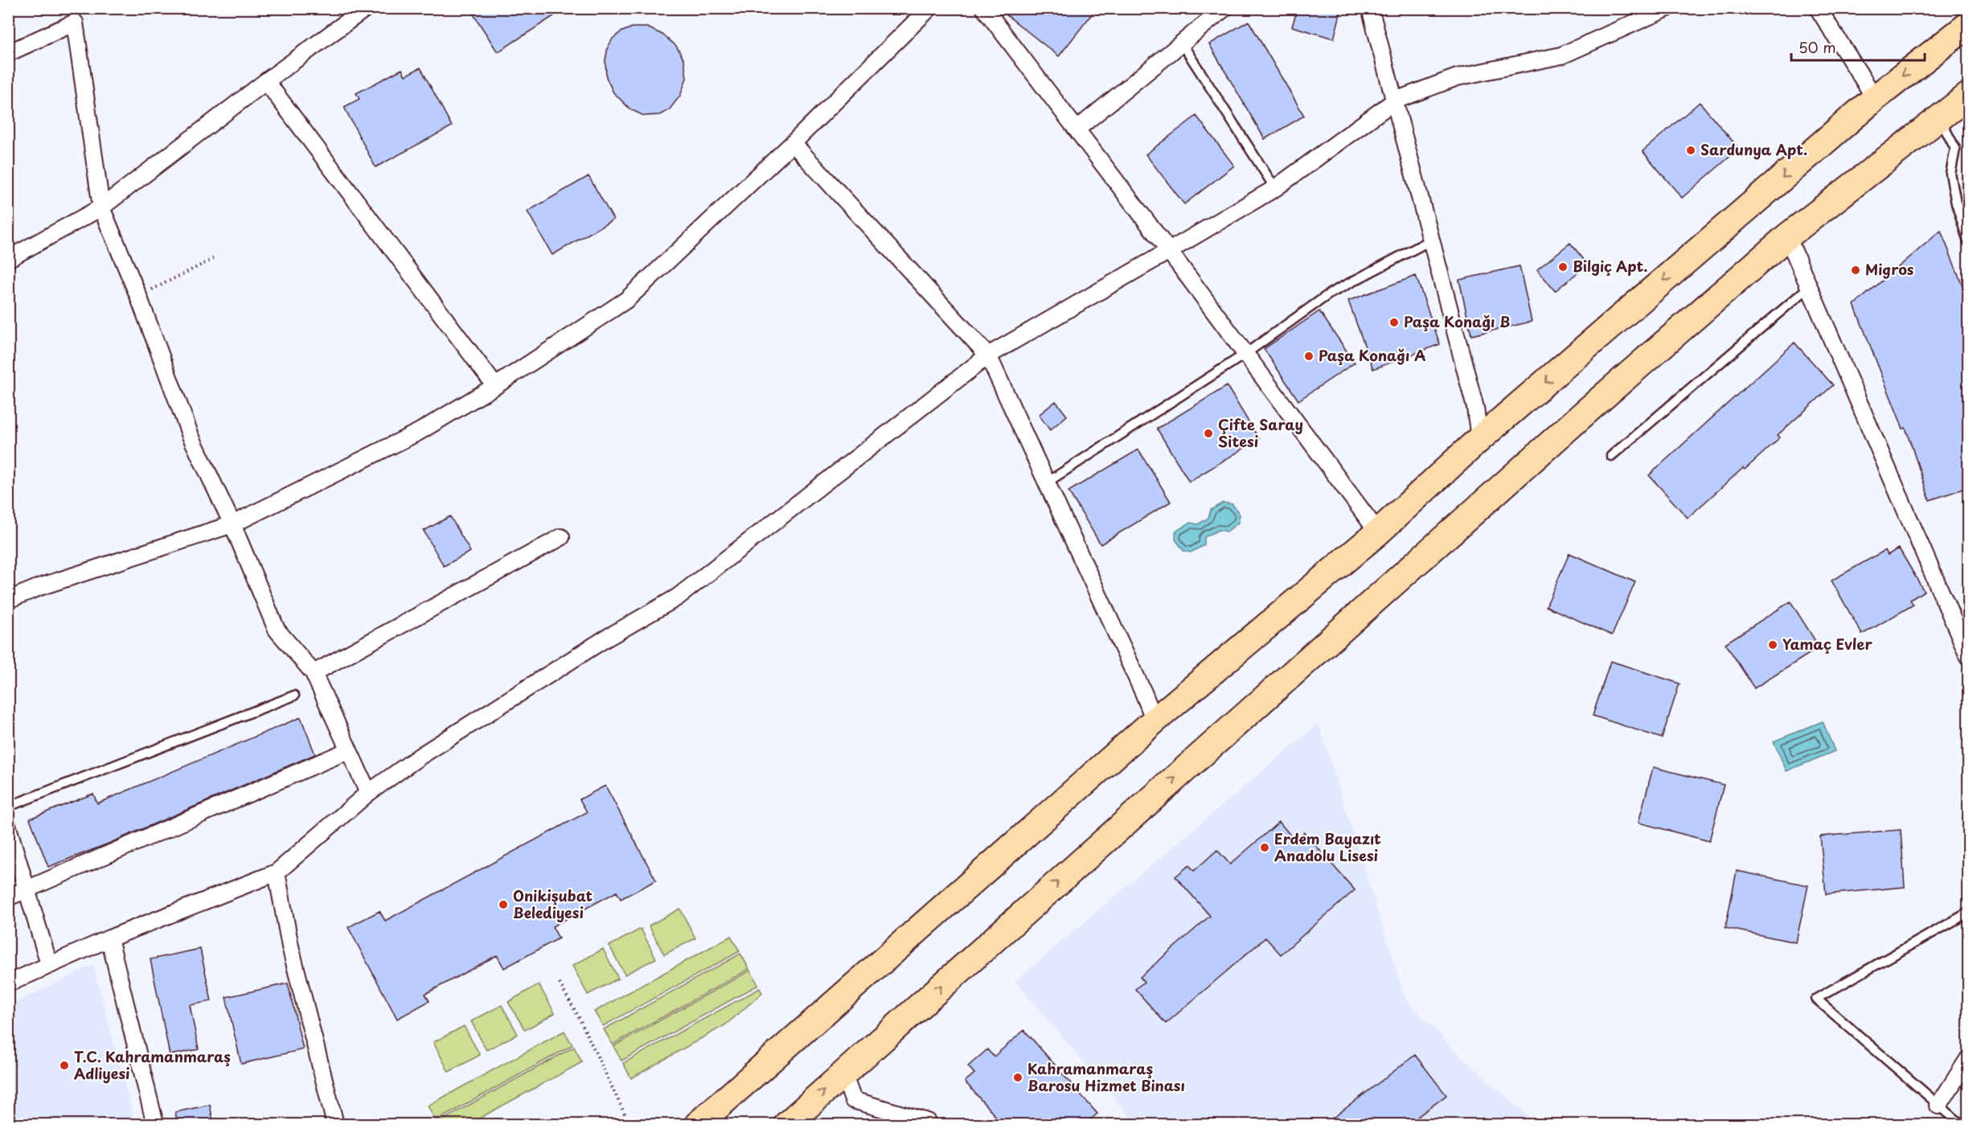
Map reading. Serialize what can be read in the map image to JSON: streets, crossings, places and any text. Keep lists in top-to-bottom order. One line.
{"places":["Sardunya Apt.","Bilgiç Apt.","Migros","Paşa Konağı B","Paşa Konağı A","Çifte Saray Sitesi","Yamaç Evler","Erdem Bayazıt Anadolu Lisesi","Onikişubat Belediyesi","T.C. Kahramanmaraş Adliyesi","Kahramanmaraş Barosu Hizmet Binası"],"scale_bar":"50 m"}
